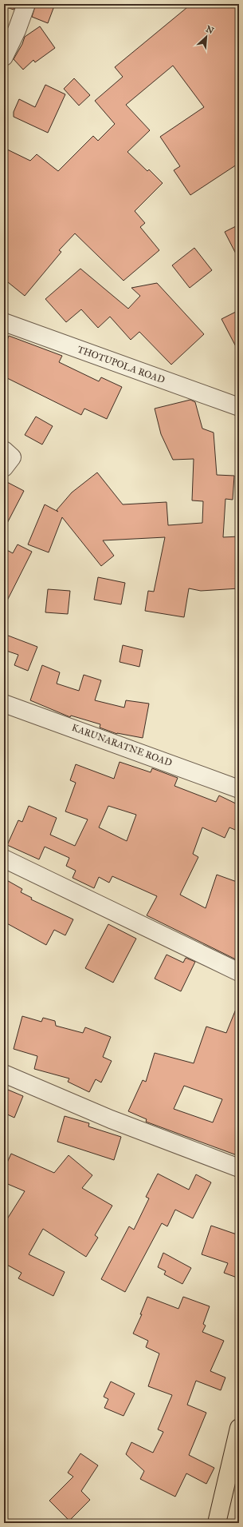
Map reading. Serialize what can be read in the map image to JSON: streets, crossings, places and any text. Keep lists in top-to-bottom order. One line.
{"streets":{"street":["THOTUPOLA ROAD","KARUNARATNE ROAD"]},"north":"top right"}
